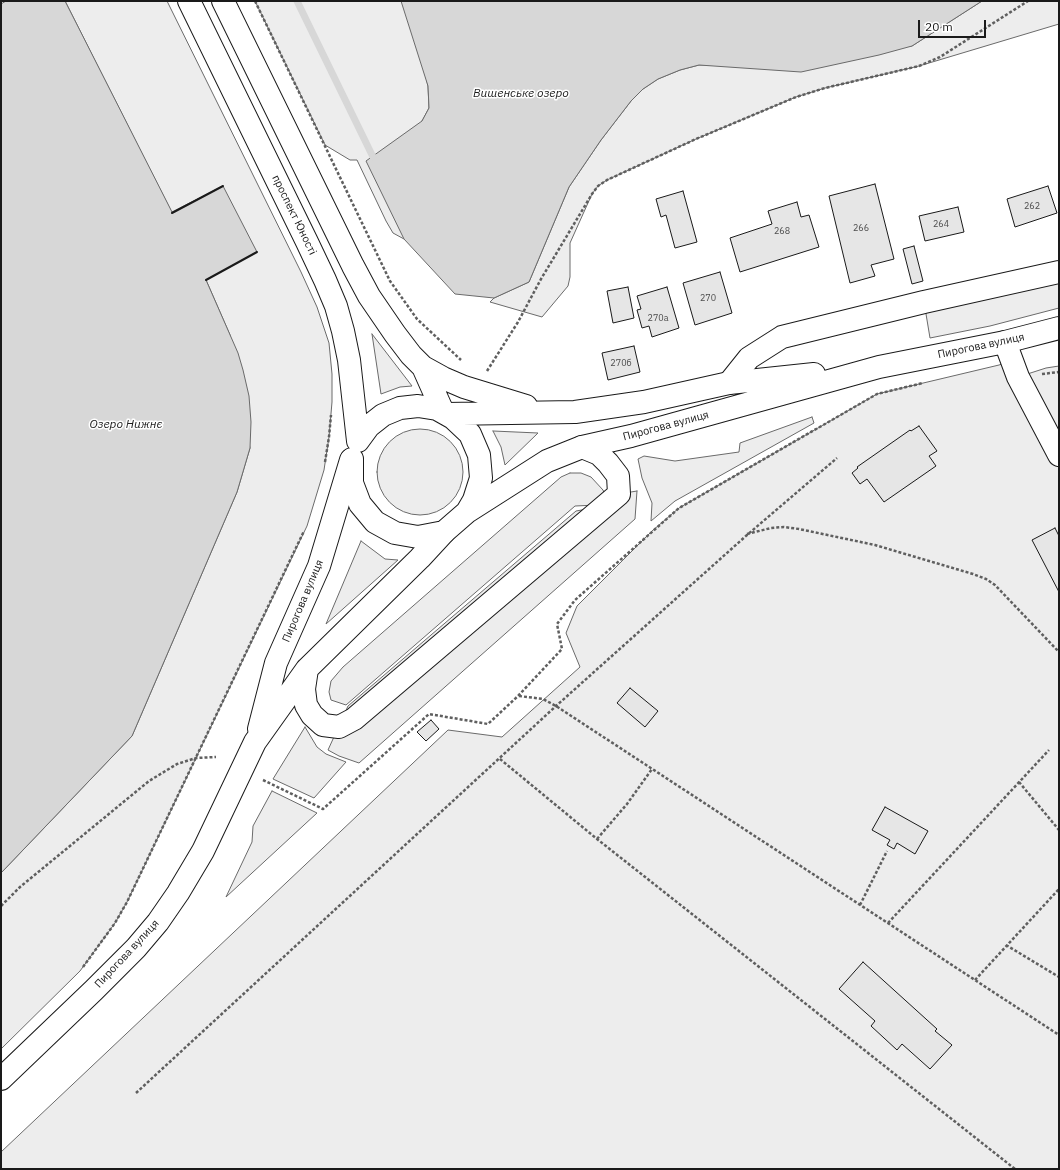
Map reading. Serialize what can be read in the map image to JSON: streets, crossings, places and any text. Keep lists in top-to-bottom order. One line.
{"streets":{"main road":["проспект Юності","Пирогова вулиця"]},"crossings":[["проспект Юності","Пирогова вулиця"]],"water":["Вишенське озеро","Озеро Нижнє"],"house_numbers":["262","264","266","268","270","270а","270б"],"scale_bar":"20 m"}
